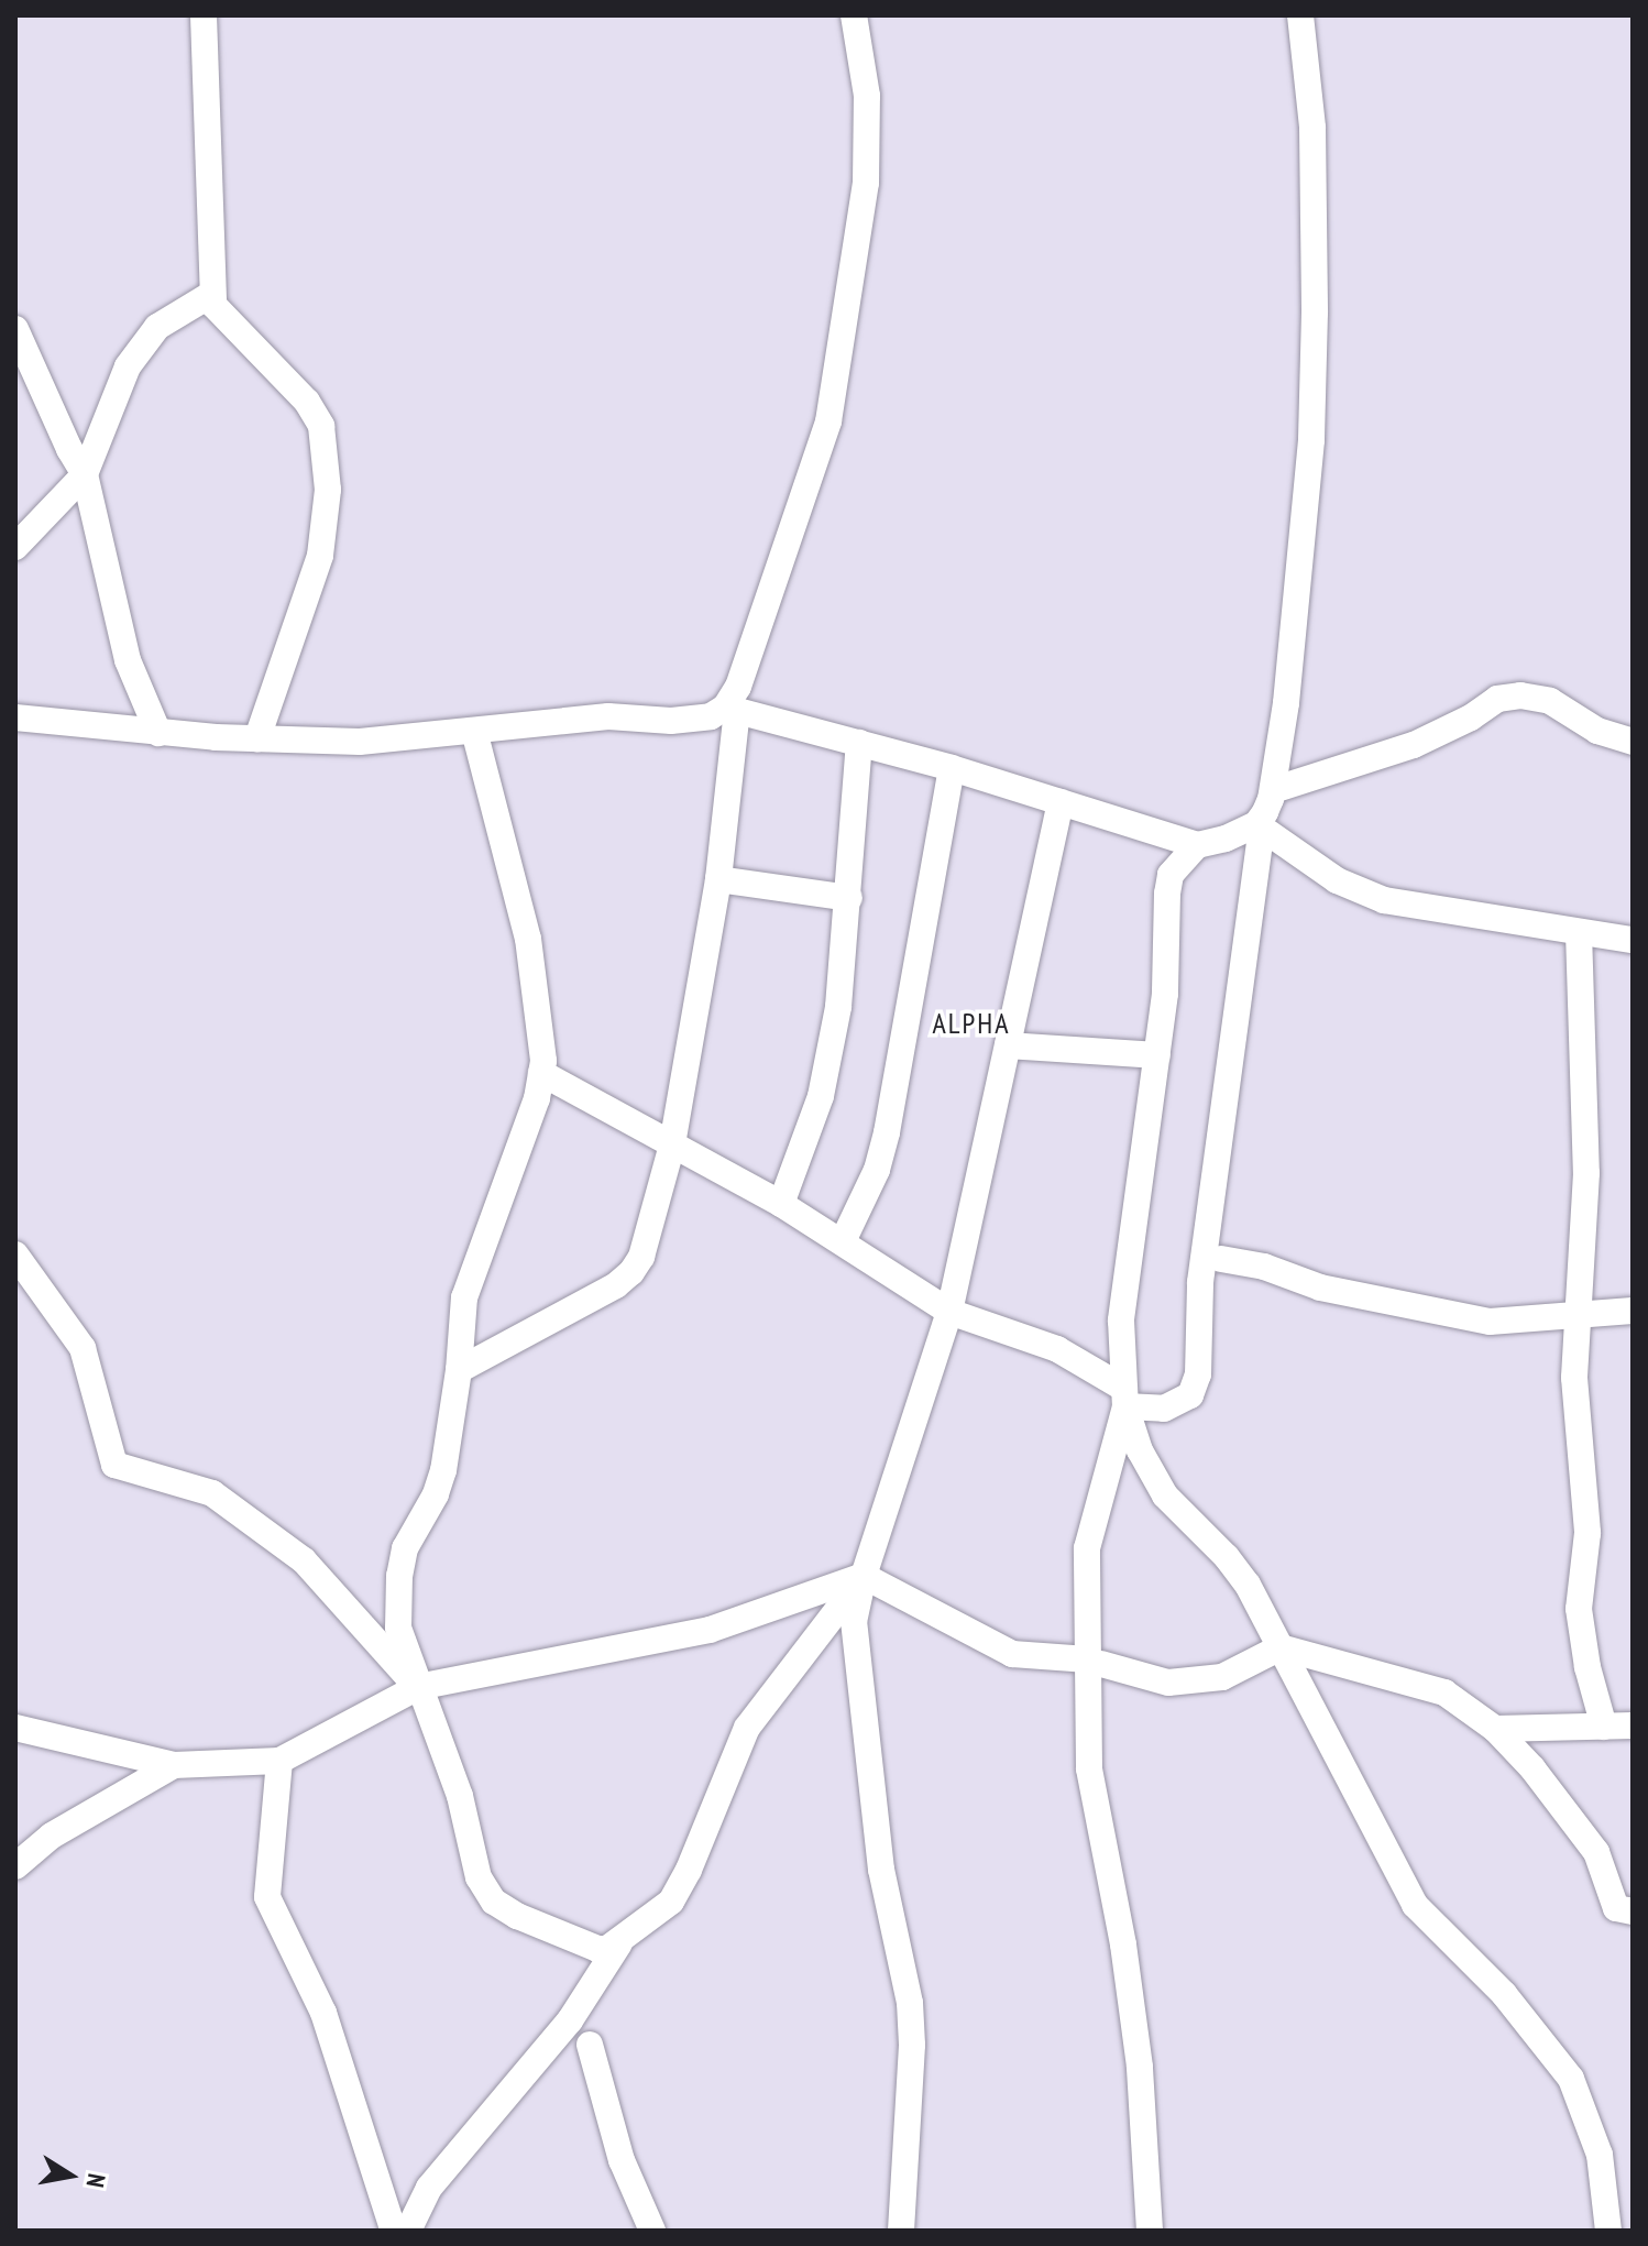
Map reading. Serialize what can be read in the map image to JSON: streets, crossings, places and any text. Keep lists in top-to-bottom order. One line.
{"districts":["ALPHA"],"north":"right"}
